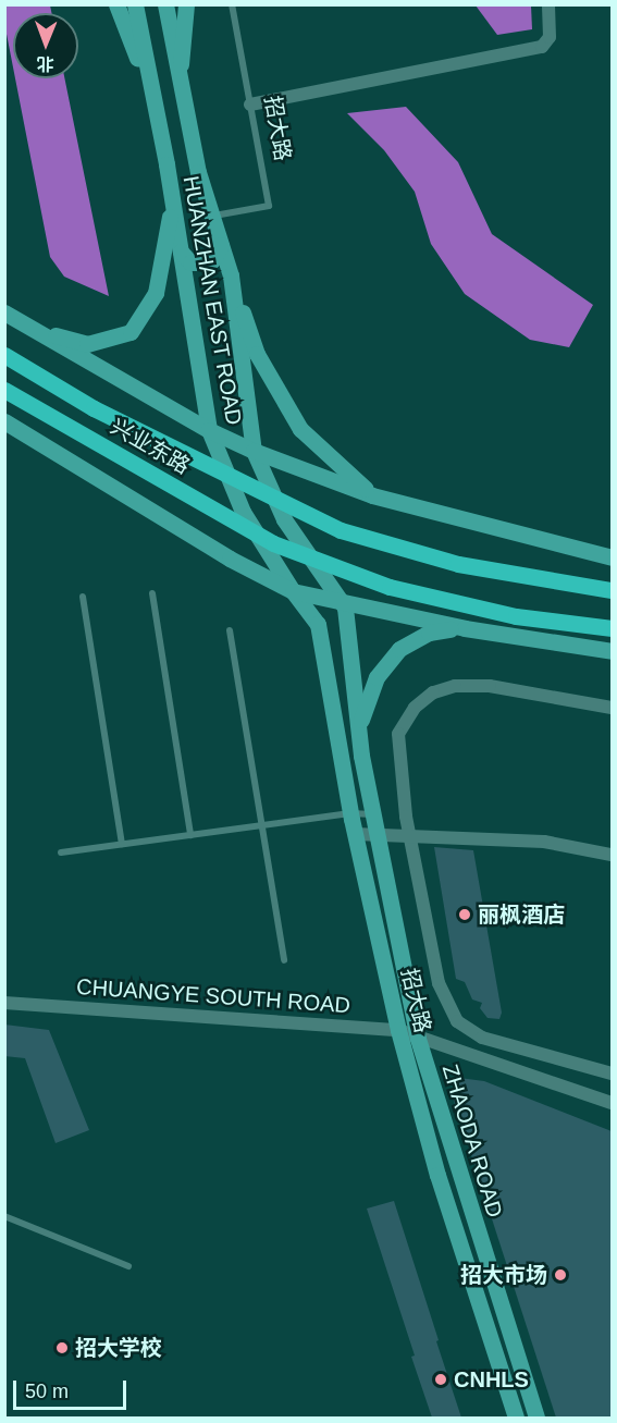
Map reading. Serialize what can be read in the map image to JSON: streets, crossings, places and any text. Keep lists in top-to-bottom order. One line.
{"streets":{"main road":["招大路","HUANZHAN EAST ROAD","兴业东路","ZHAODA ROAD"],"street":["CHUANGYE SOUTH ROAD"]},"crossings":[["招大路","HUANZHAN EAST ROAD"],["招大路","CHUANGYE SOUTH ROAD"],["HUANZHAN EAST ROAD","兴业东路"],["HUANZHAN EAST ROAD","ZHAODA ROAD"],["CHUANGYE SOUTH ROAD","ZHAODA ROAD"]],"places":["丽枫酒店","招大市场","招大学校","CNHLS"],"scale_bar":"50 m","north":"bottom"}
